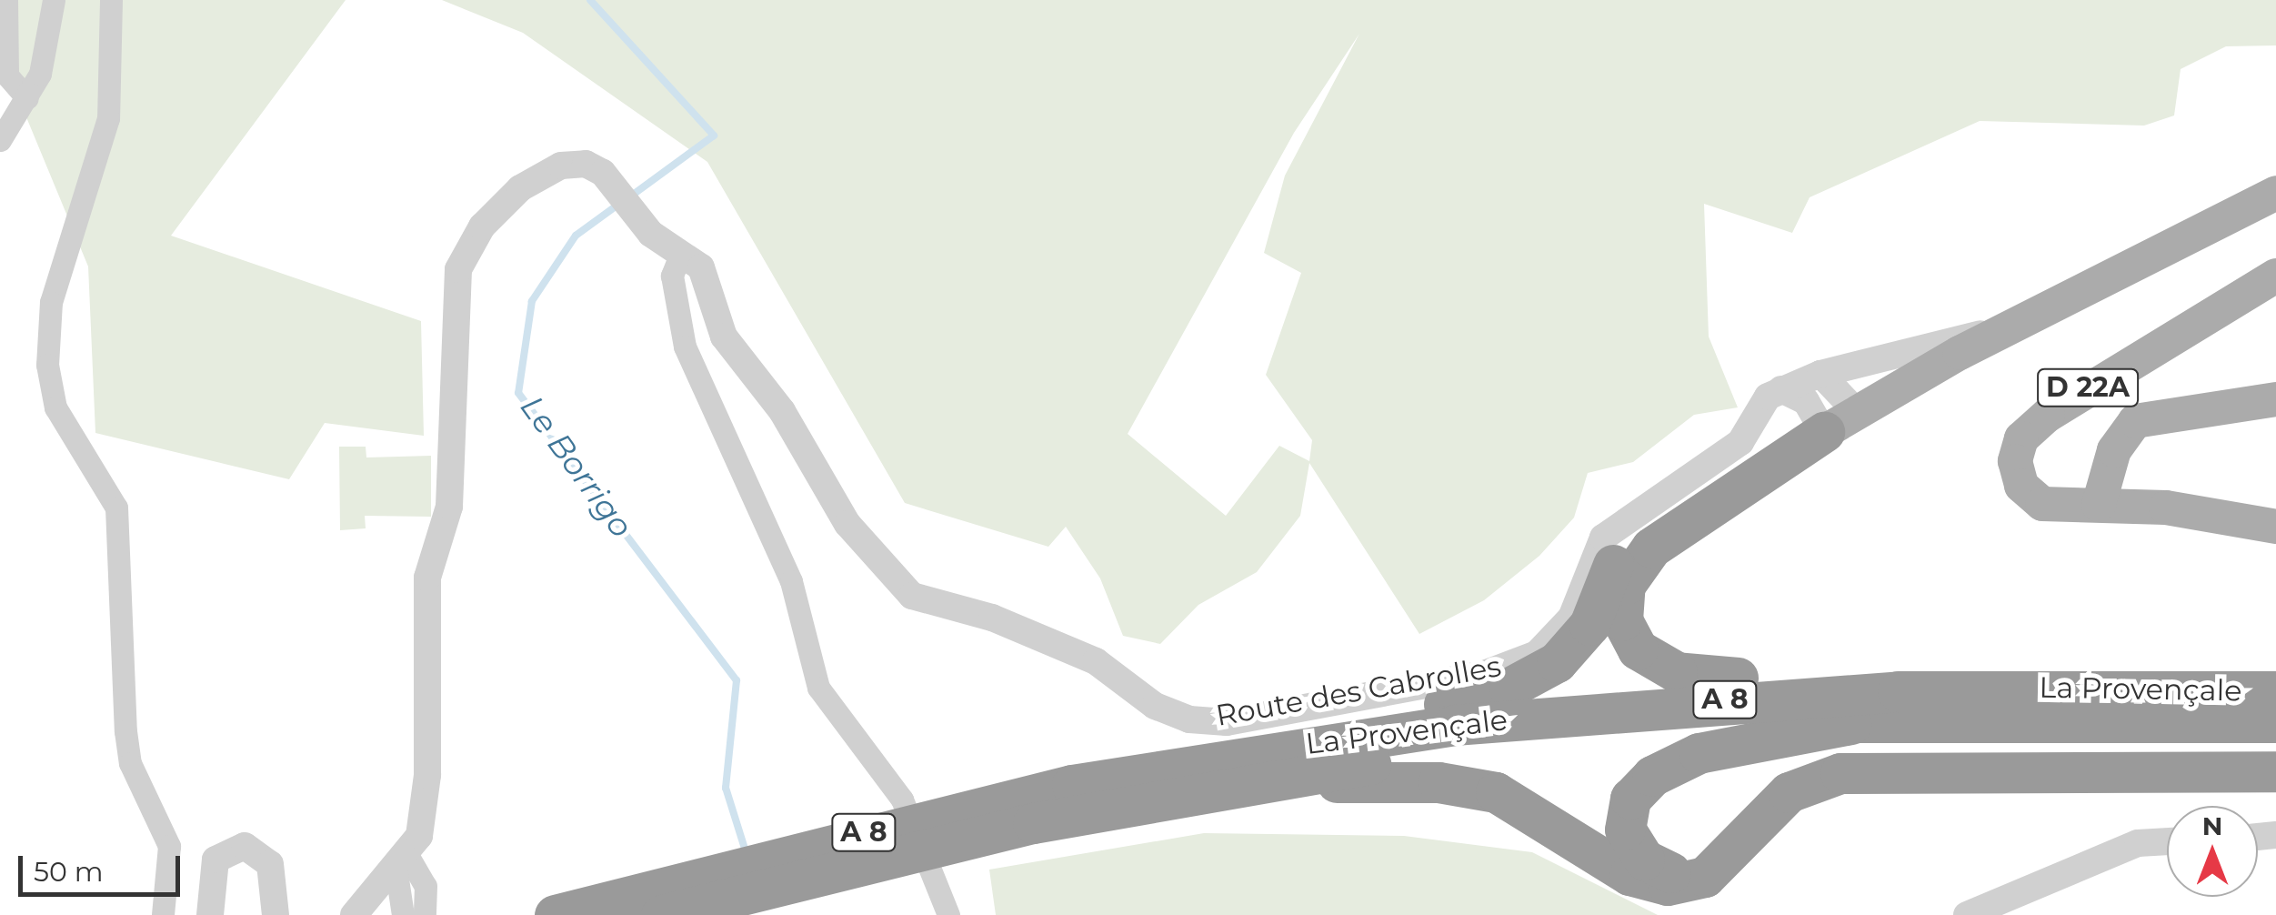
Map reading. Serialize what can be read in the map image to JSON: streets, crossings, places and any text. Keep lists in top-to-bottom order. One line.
{"streets":{"highway":["La Provençale","A 8"],"main road":["D 22A"],"street":["Route des Cabrolles"]},"water":["Le Borrigo"],"scale_bar":"50 m","north":"top"}
